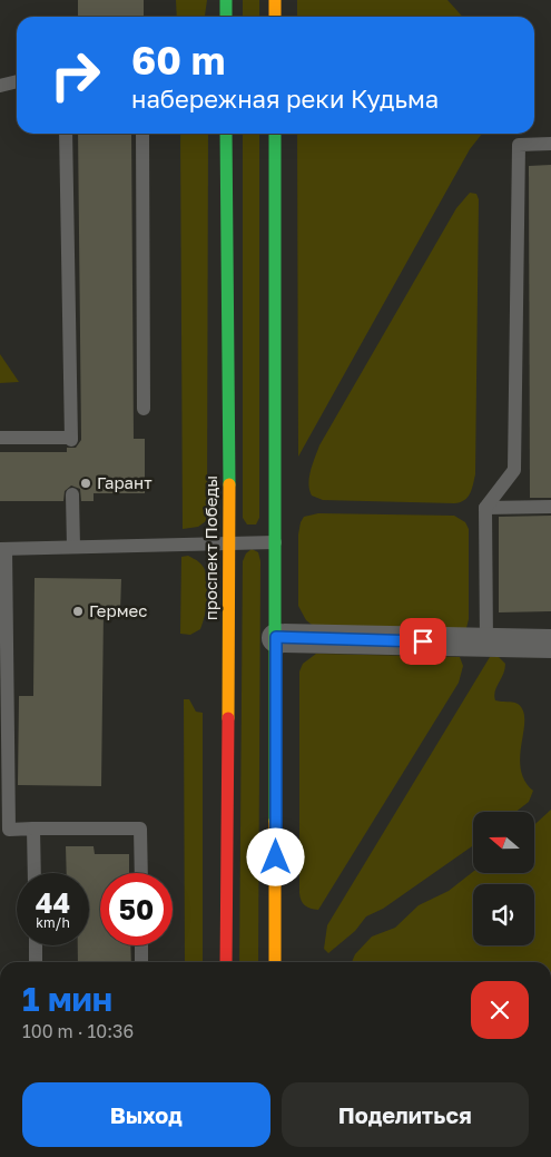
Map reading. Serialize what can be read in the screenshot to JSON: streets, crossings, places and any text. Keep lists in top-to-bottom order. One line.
{"streets":{"main road":["проспект Победы"]},"places":["Гарант","Гермес"],"north":"left","page":{"turn":["60 m","набережная реки Кудьма"],"speed":"44 km/h","limit":"50","heading":["1 мин","100 m · 10:36"],"buttons":["Выход","Поделиться"]}}
